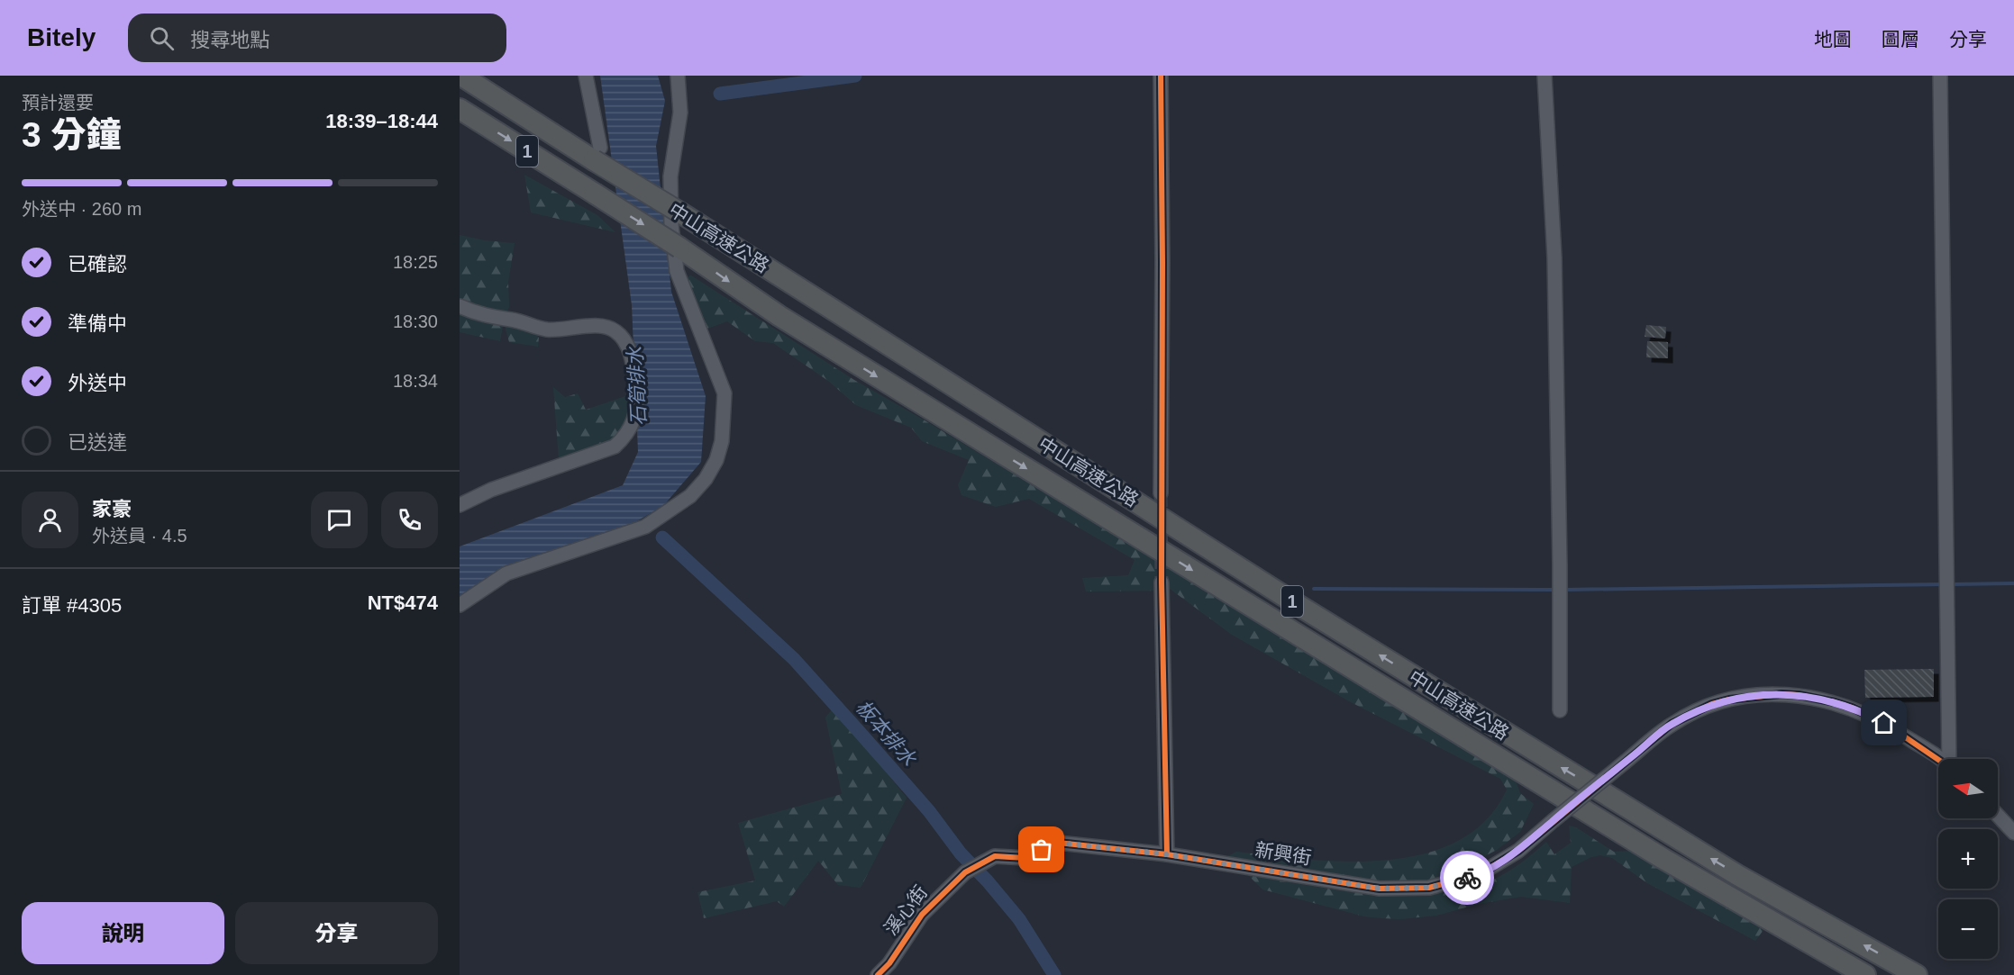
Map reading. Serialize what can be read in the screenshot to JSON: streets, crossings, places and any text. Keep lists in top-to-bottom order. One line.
{"streets":{"highway":["1","中山高速公路"],"street":["新興街","溪心街"]},"crossings":[["新興街","溪心街"]],"water":["石筍排水","板本排水"],"north":"left","page":{"header":"Bitely","search":"搜尋地點","nav":["地圖","圖層","分享"],"heading":["3 分鐘","預計還要","18:39–18:44"],"panel":["家豪","外送員 · 4.5","訂單 #4305","NT$474"],"bar":"外送中 · 260 m","list":[["已確認","18:25"],["準備中","18:30"],["外送中","18:34"],"已送達"],"map_buttons":["+","−"],"buttons":["說明","分享"]}}
